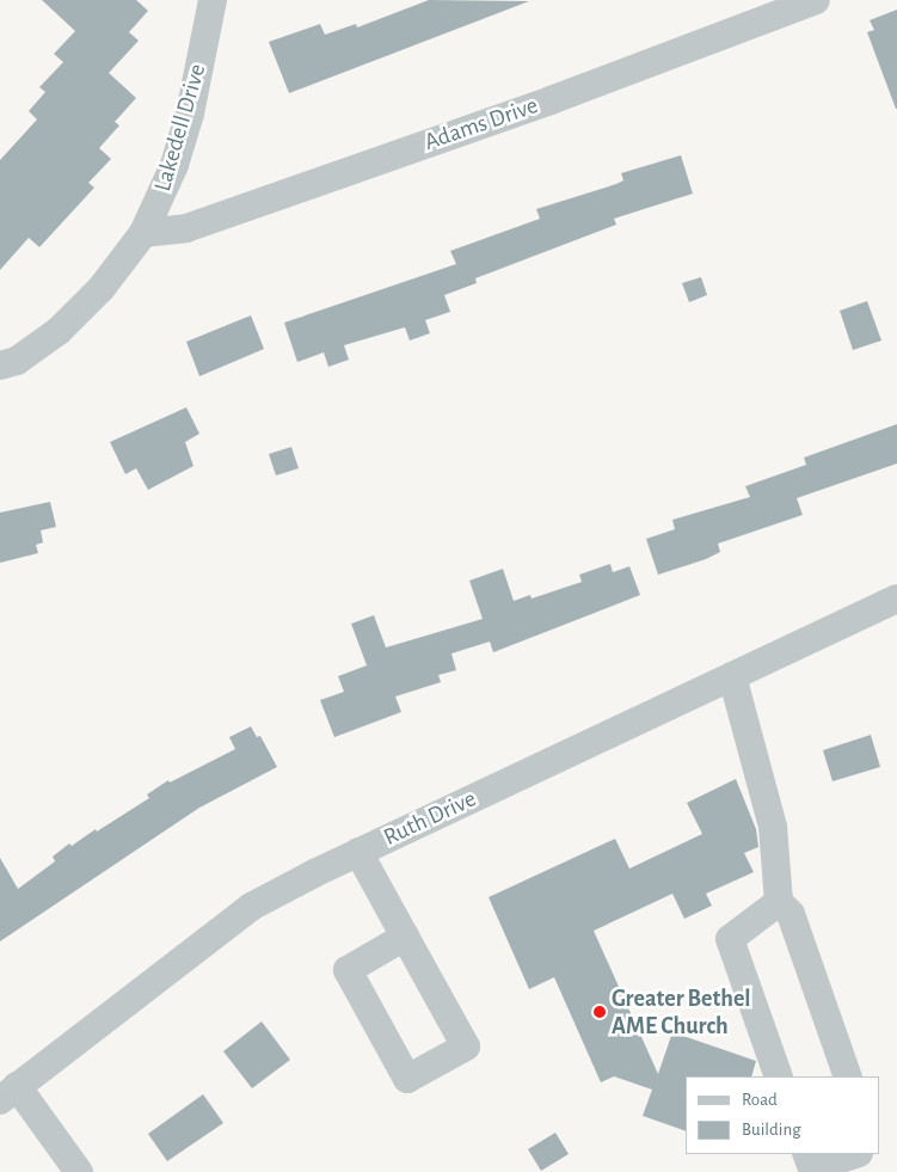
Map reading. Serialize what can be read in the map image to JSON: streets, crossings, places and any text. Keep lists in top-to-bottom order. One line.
{"streets":{"street":["Adams Drive","Lakedell Drive","Ruth Drive"]},"crossings":[["Adams Drive","Lakedell Drive"]],"places":["Greater Bethel AME Church"],"legend":["Road","Building"]}
